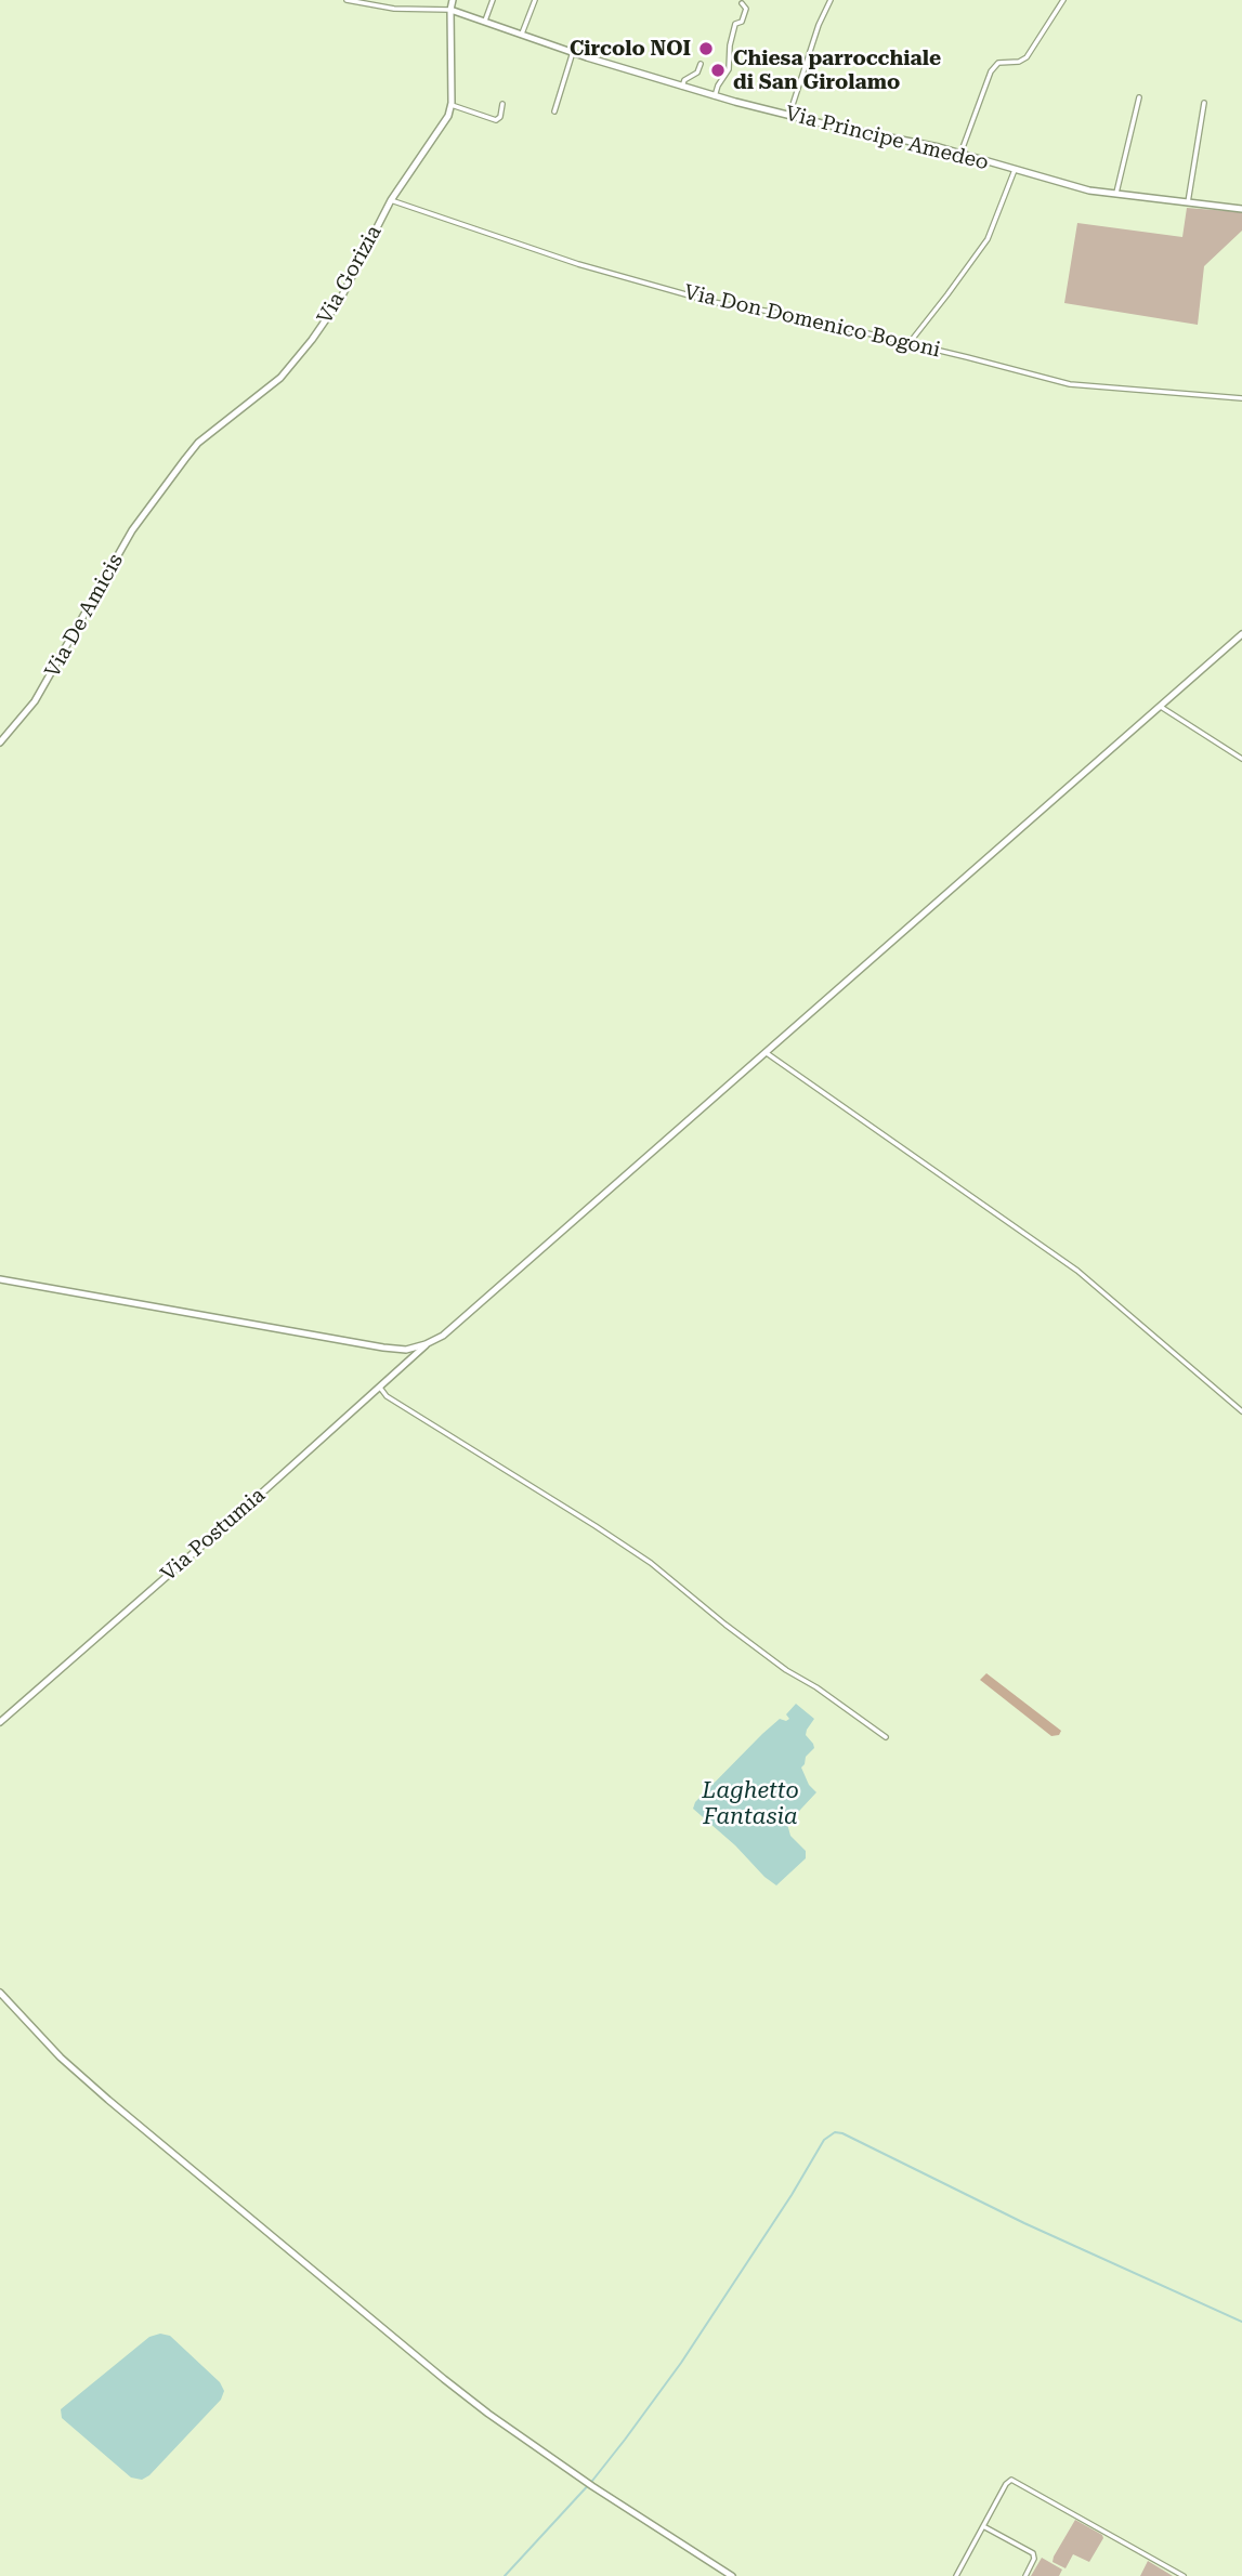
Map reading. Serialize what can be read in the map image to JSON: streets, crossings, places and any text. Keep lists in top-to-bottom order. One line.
{"streets":{"main road":["Via Principe Amedeo","Via Gorizia","Via De Amicis","Via Postumia"],"street":["Via Don Domenico Bogoni"]},"crossings":[["Via Principe Amedeo","Via Gorizia"],["Via Gorizia","Via Don Domenico Bogoni"],["Via Gorizia","Via De Amicis"]],"water":["Laghetto Fantasia"],"places":["Circolo NOI","Chiesa parrocchiale di San Girolamo"]}
